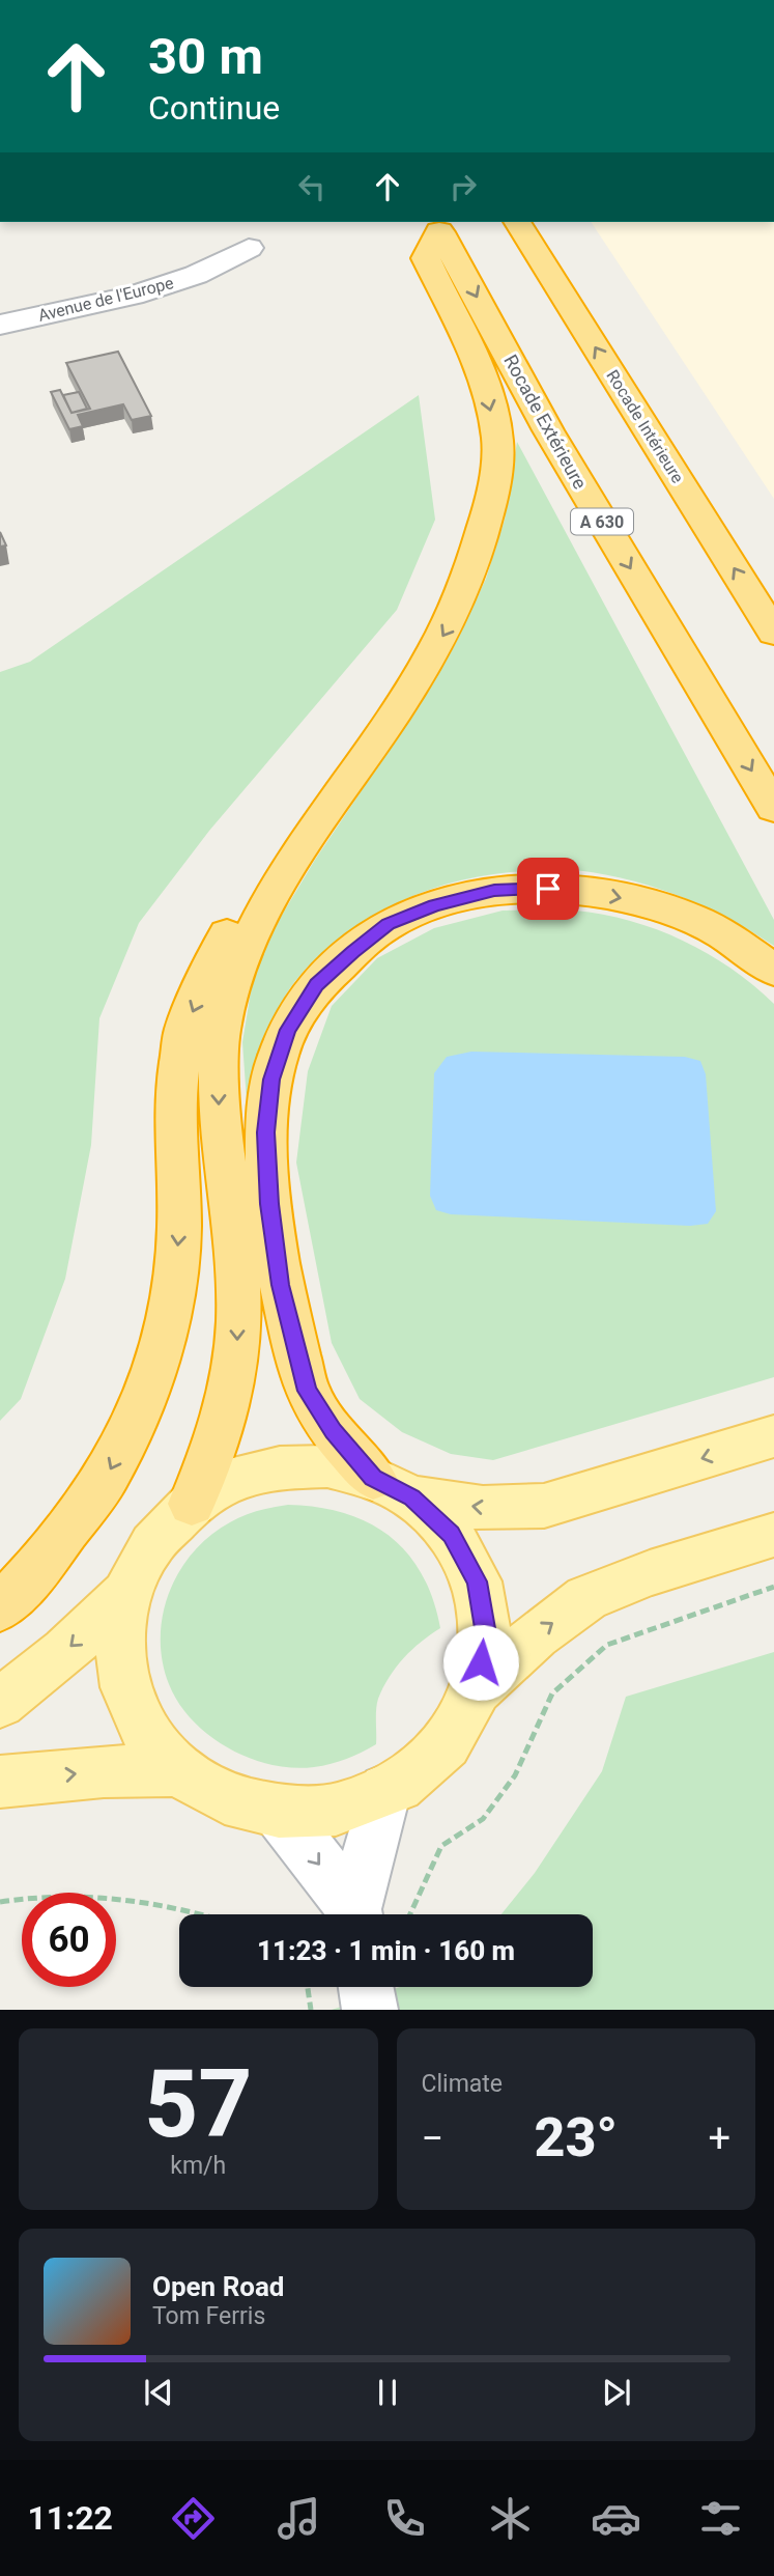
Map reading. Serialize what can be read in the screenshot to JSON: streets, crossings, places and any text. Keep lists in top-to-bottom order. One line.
{"streets":{"highway":["Rocade Extérieure","Rocade Intérieure","A 630"],"street":["Avenue de l'Europe"]},"one_way":["Rocade Extérieure","Rocade Intérieure"],"page":{"turn":["30 m","Continue"],"limit":"60","trip":"11:23 · 1 min · 160 m","tile":[["57","km/h"],"Climate"],"heat":["−","23°","+"],"song":["Open Road","Tom Ferris"],"tabs":"11:22"}}
